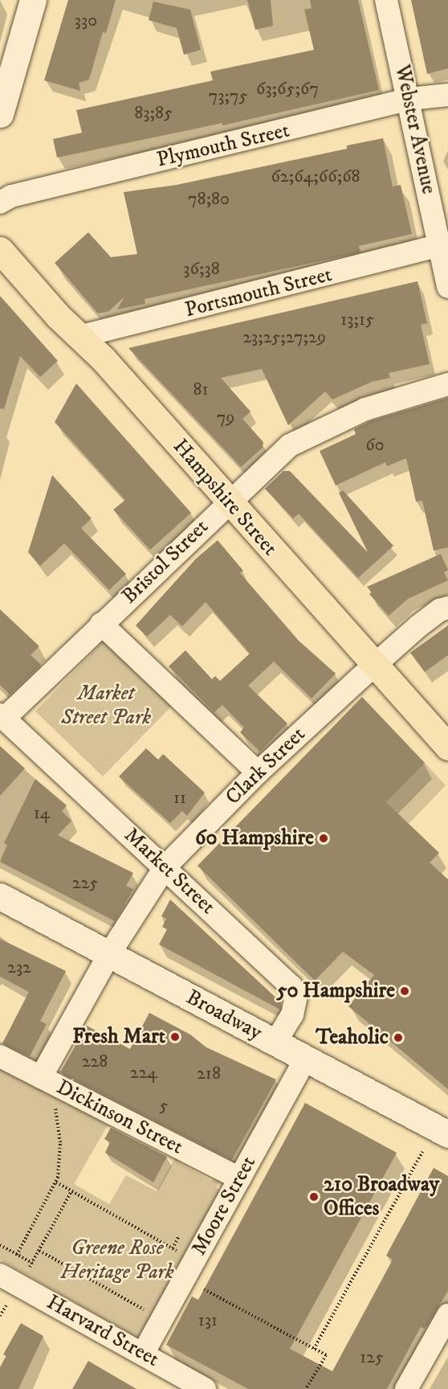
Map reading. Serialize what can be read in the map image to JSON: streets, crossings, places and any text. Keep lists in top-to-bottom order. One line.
{"streets":{"main road":["Hampshire Street","Broadway"],"street":["Webster Avenue","Plymouth Street","Portsmouth Street","Bristol Street","Clark Street","Market Street","Dickinson Street","Moore Street","Harvard Street"]},"crossings":[["Webster Avenue","Plymouth Street"],["Webster Avenue","Portsmouth Street"],["Portsmouth Street","Hampshire Street"],["Hampshire Street","Bristol Street"],["Hampshire Street","Clark Street"],["Bristol Street","Market Street"],["Clark Street","Market Street"],["Clark Street","Broadway"],["Clark Street","Dickinson Street"],["Market Street","Broadway"],["Broadway","Moore Street"],["Dickinson Street","Moore Street"],["Moore Street","Harvard Street"]],"parks":["Market Street Park","Greene Rose Heritage Park"],"places":["60 Hampshire","50 Hampshire","Fresh Mart","Teaholic","210 Broadway Offices"],"house_numbers":["330","63;65;67","73;75","83;85","62;64;66;68","78;80","36;38","13;15","23;25;27;29","81","79","60","11","14","225","232","228","224","218","5","131","125"]}
